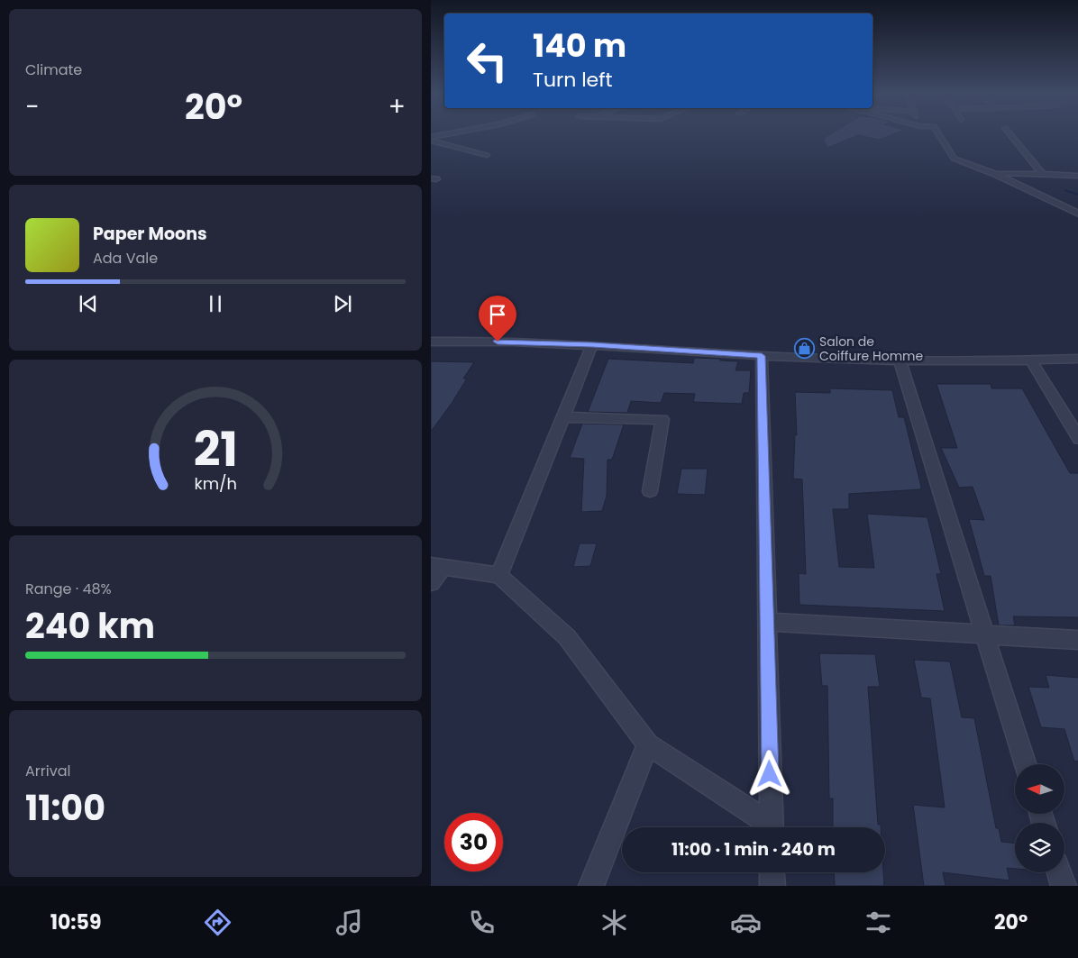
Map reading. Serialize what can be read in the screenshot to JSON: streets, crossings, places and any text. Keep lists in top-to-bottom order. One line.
{"places":{"shop":["Salon de Coiffure Homme"]},"north":"left","page":{"tile":["Climate",["Range · 48%","240 km"],["Arrival","11:00"]],"turn":["140 m","Turn left"],"heat":["−","20°","+"],"song":["Paper Moons","Ada Vale"],"limit":"30","trip":"11:00 · 1 min · 240 m","tabs":["10:59","20°"],"gauge":["21","km/h"]}}
